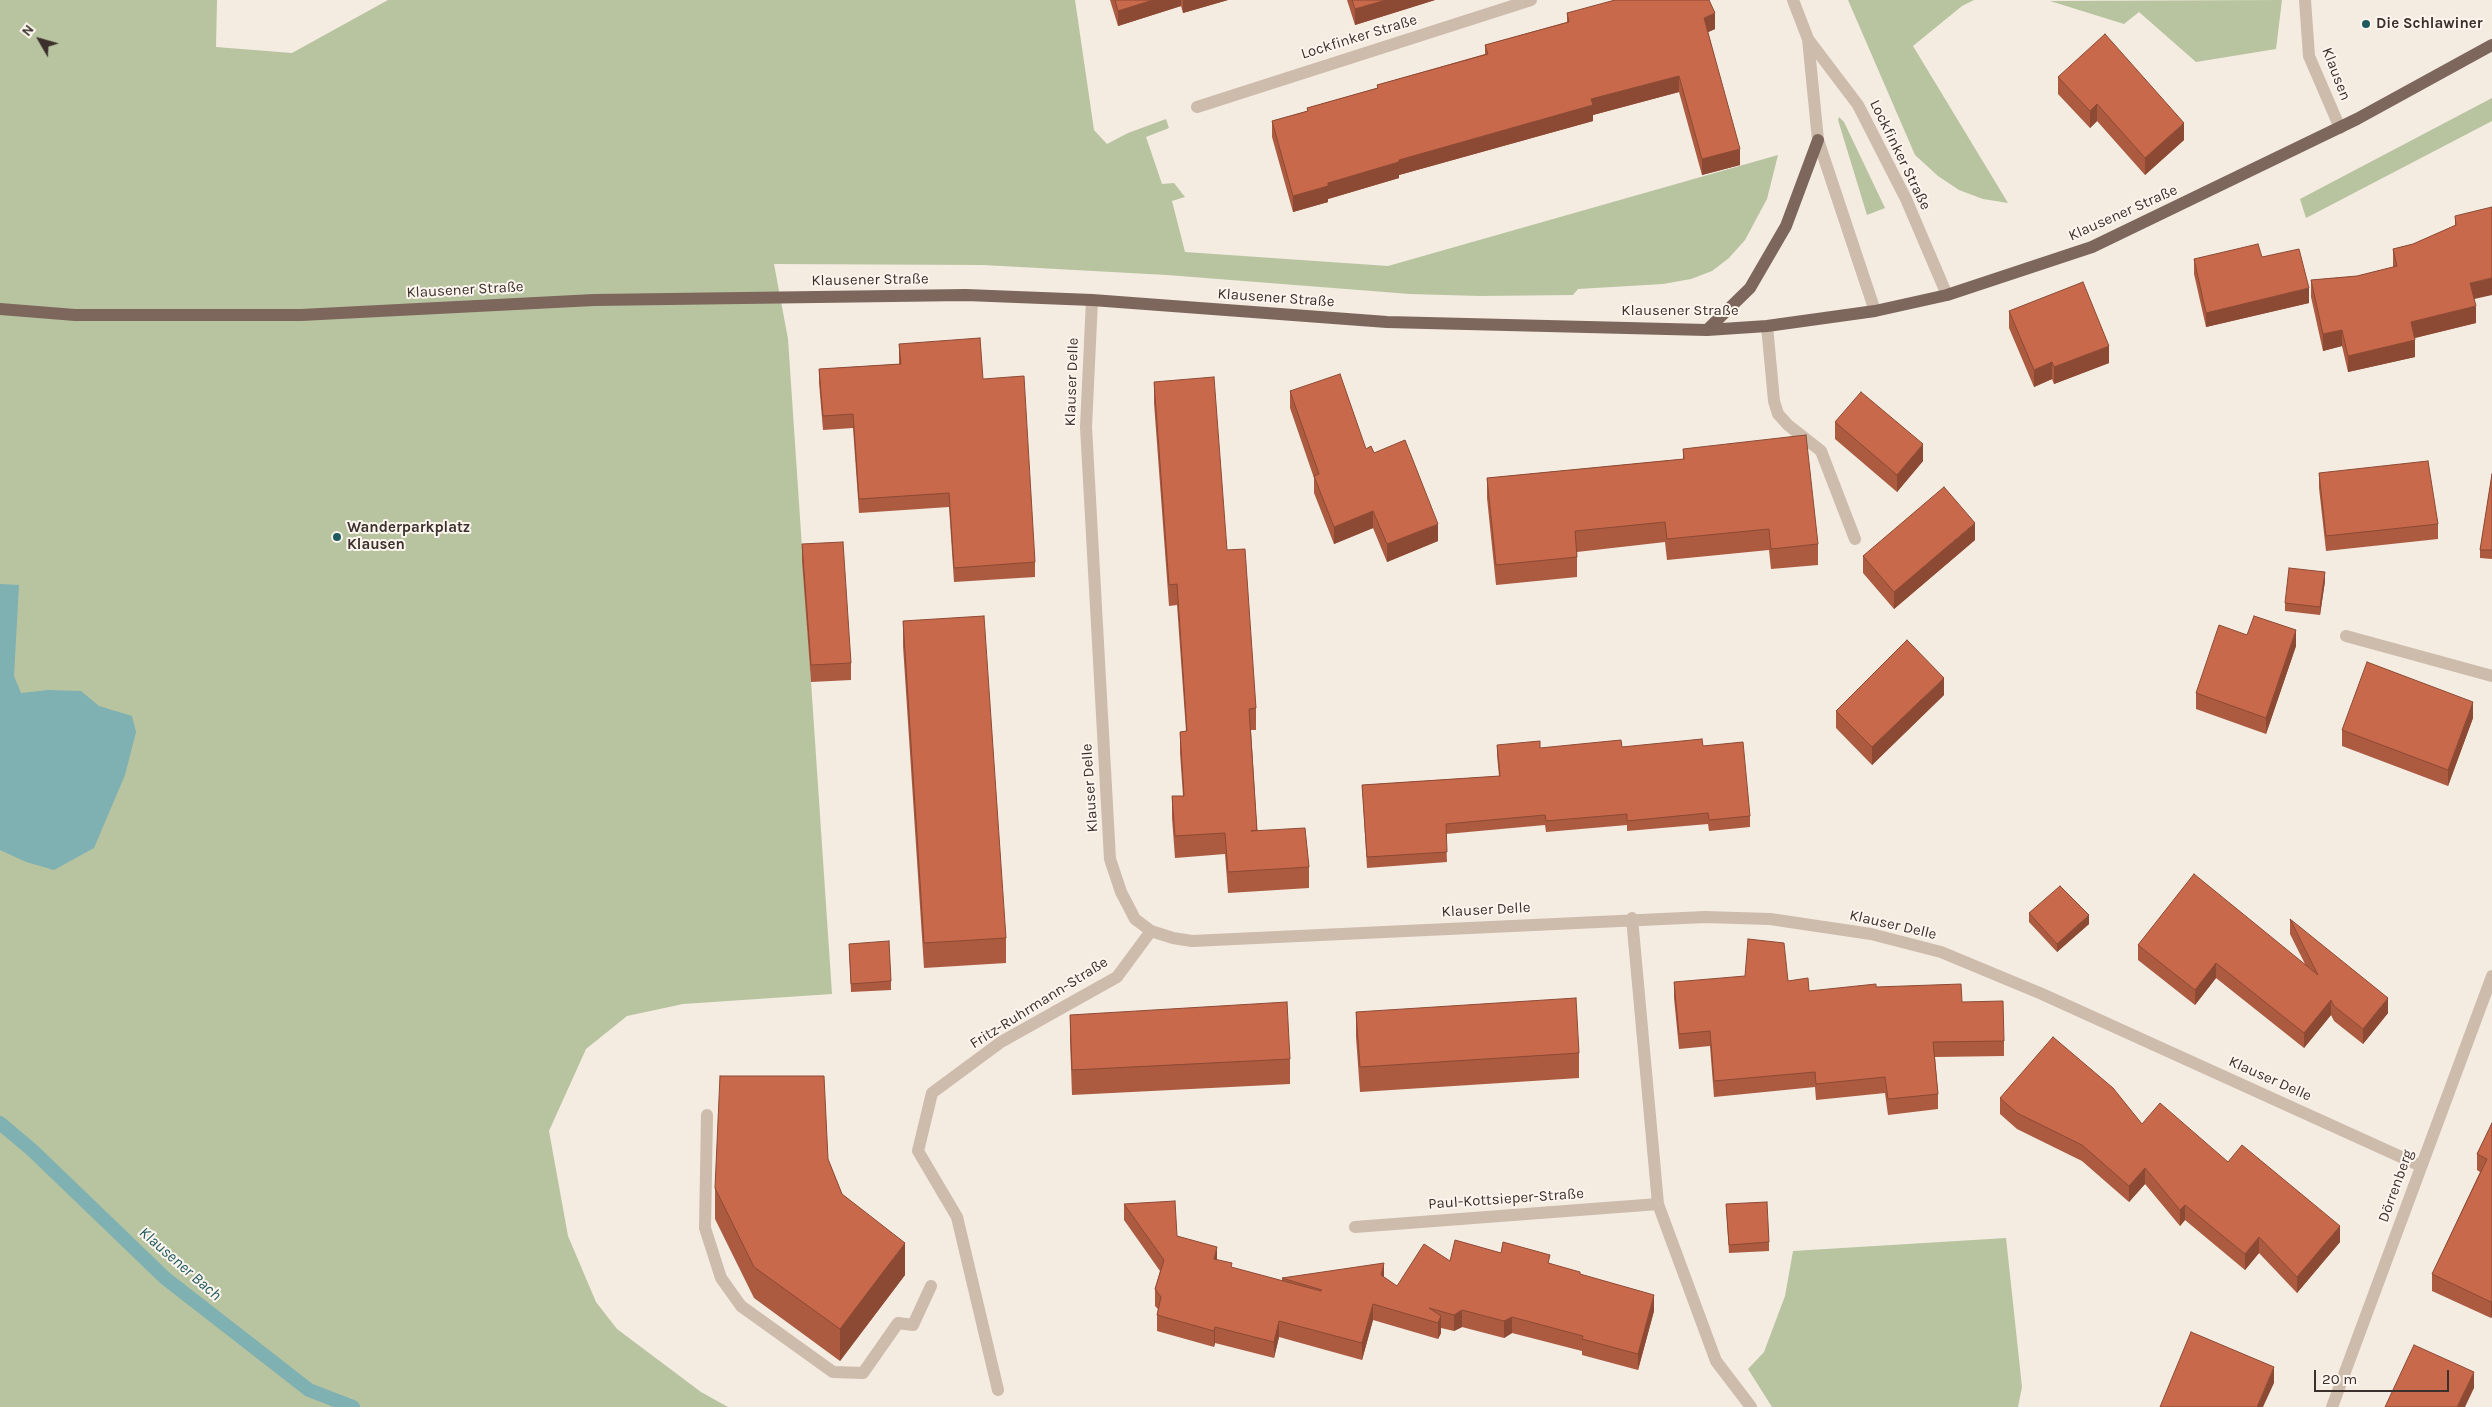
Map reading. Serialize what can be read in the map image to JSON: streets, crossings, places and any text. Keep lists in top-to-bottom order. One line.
{"streets":{"main road":["Klausener Straße"],"street":["Lockfinker Straße","Klausen","Klauser Delle","Fritz-Ruhrmann-Straße","Dörrenberg","Paul-Kottsieper-Straße"]},"crossings":[["Lockfinker Straße","Klausener Straße"],["Klausen","Klausener Straße"],["Klausener Straße","Klauser Delle"],["Klauser Delle","Fritz-Ruhrmann-Straße"],["Klauser Delle","Dörrenberg"]],"water":["Klausener Bach"],"places":["Die Schlawiner","Wanderparkplatz Klausen"],"scale_bar":"20 m","north":"top left"}
